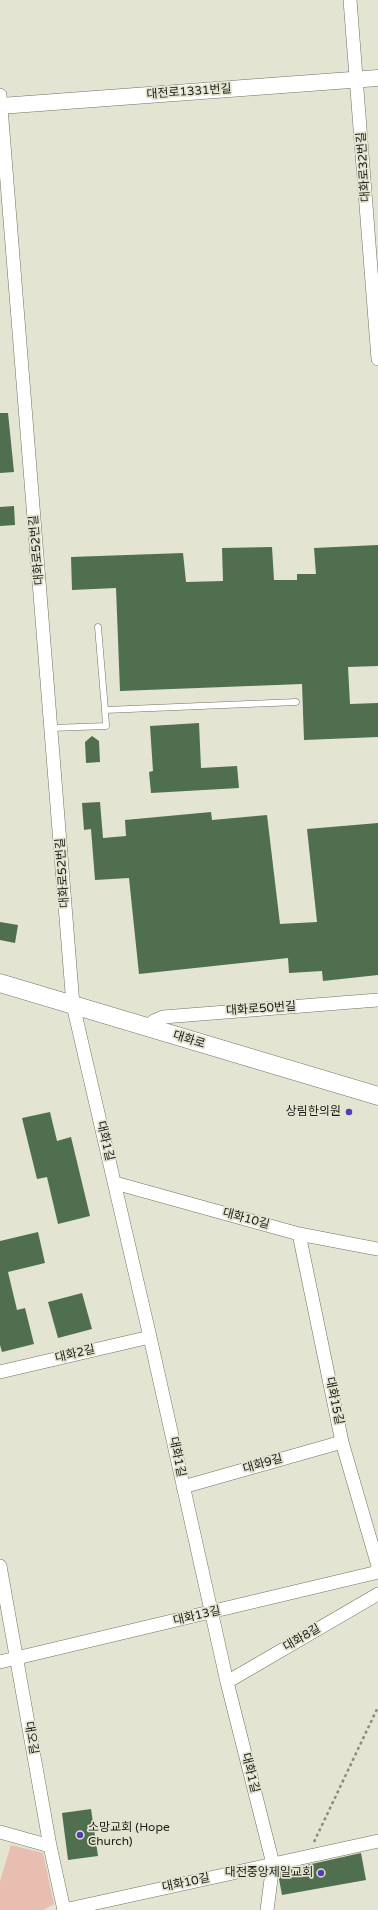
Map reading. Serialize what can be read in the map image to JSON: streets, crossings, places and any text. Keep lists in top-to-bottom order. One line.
{"streets":{"main road":["대화로"],"street":["대전로1331번길","대화로32번길","대화로52번길","대화로50번길","대화1길","대화10길","대화2길","대화15길","대화9길","대화13길","대화8길","대오길"]},"crossings":[["대전로1331번길","대화로32번길"],["대전로1331번길","대화로52번길"],["대화로52번길","대화로"],["대화로52번길","대화1길"],["대화로50번길","대화로"],["대화로","대화1길"],["대화1길","대화10길"],["대화1길","대화2길"],["대화1길","대화9길"],["대화1길","대화13길"],["대화1길","대화8길"],["대화10길","대화15길"],["대화10길","대오길"],["대화15길","대화9길"],["대화13길","대오길"]],"places":["상림한의원","소망교회 (Hope Church)","대전중앙제일교회"]}
